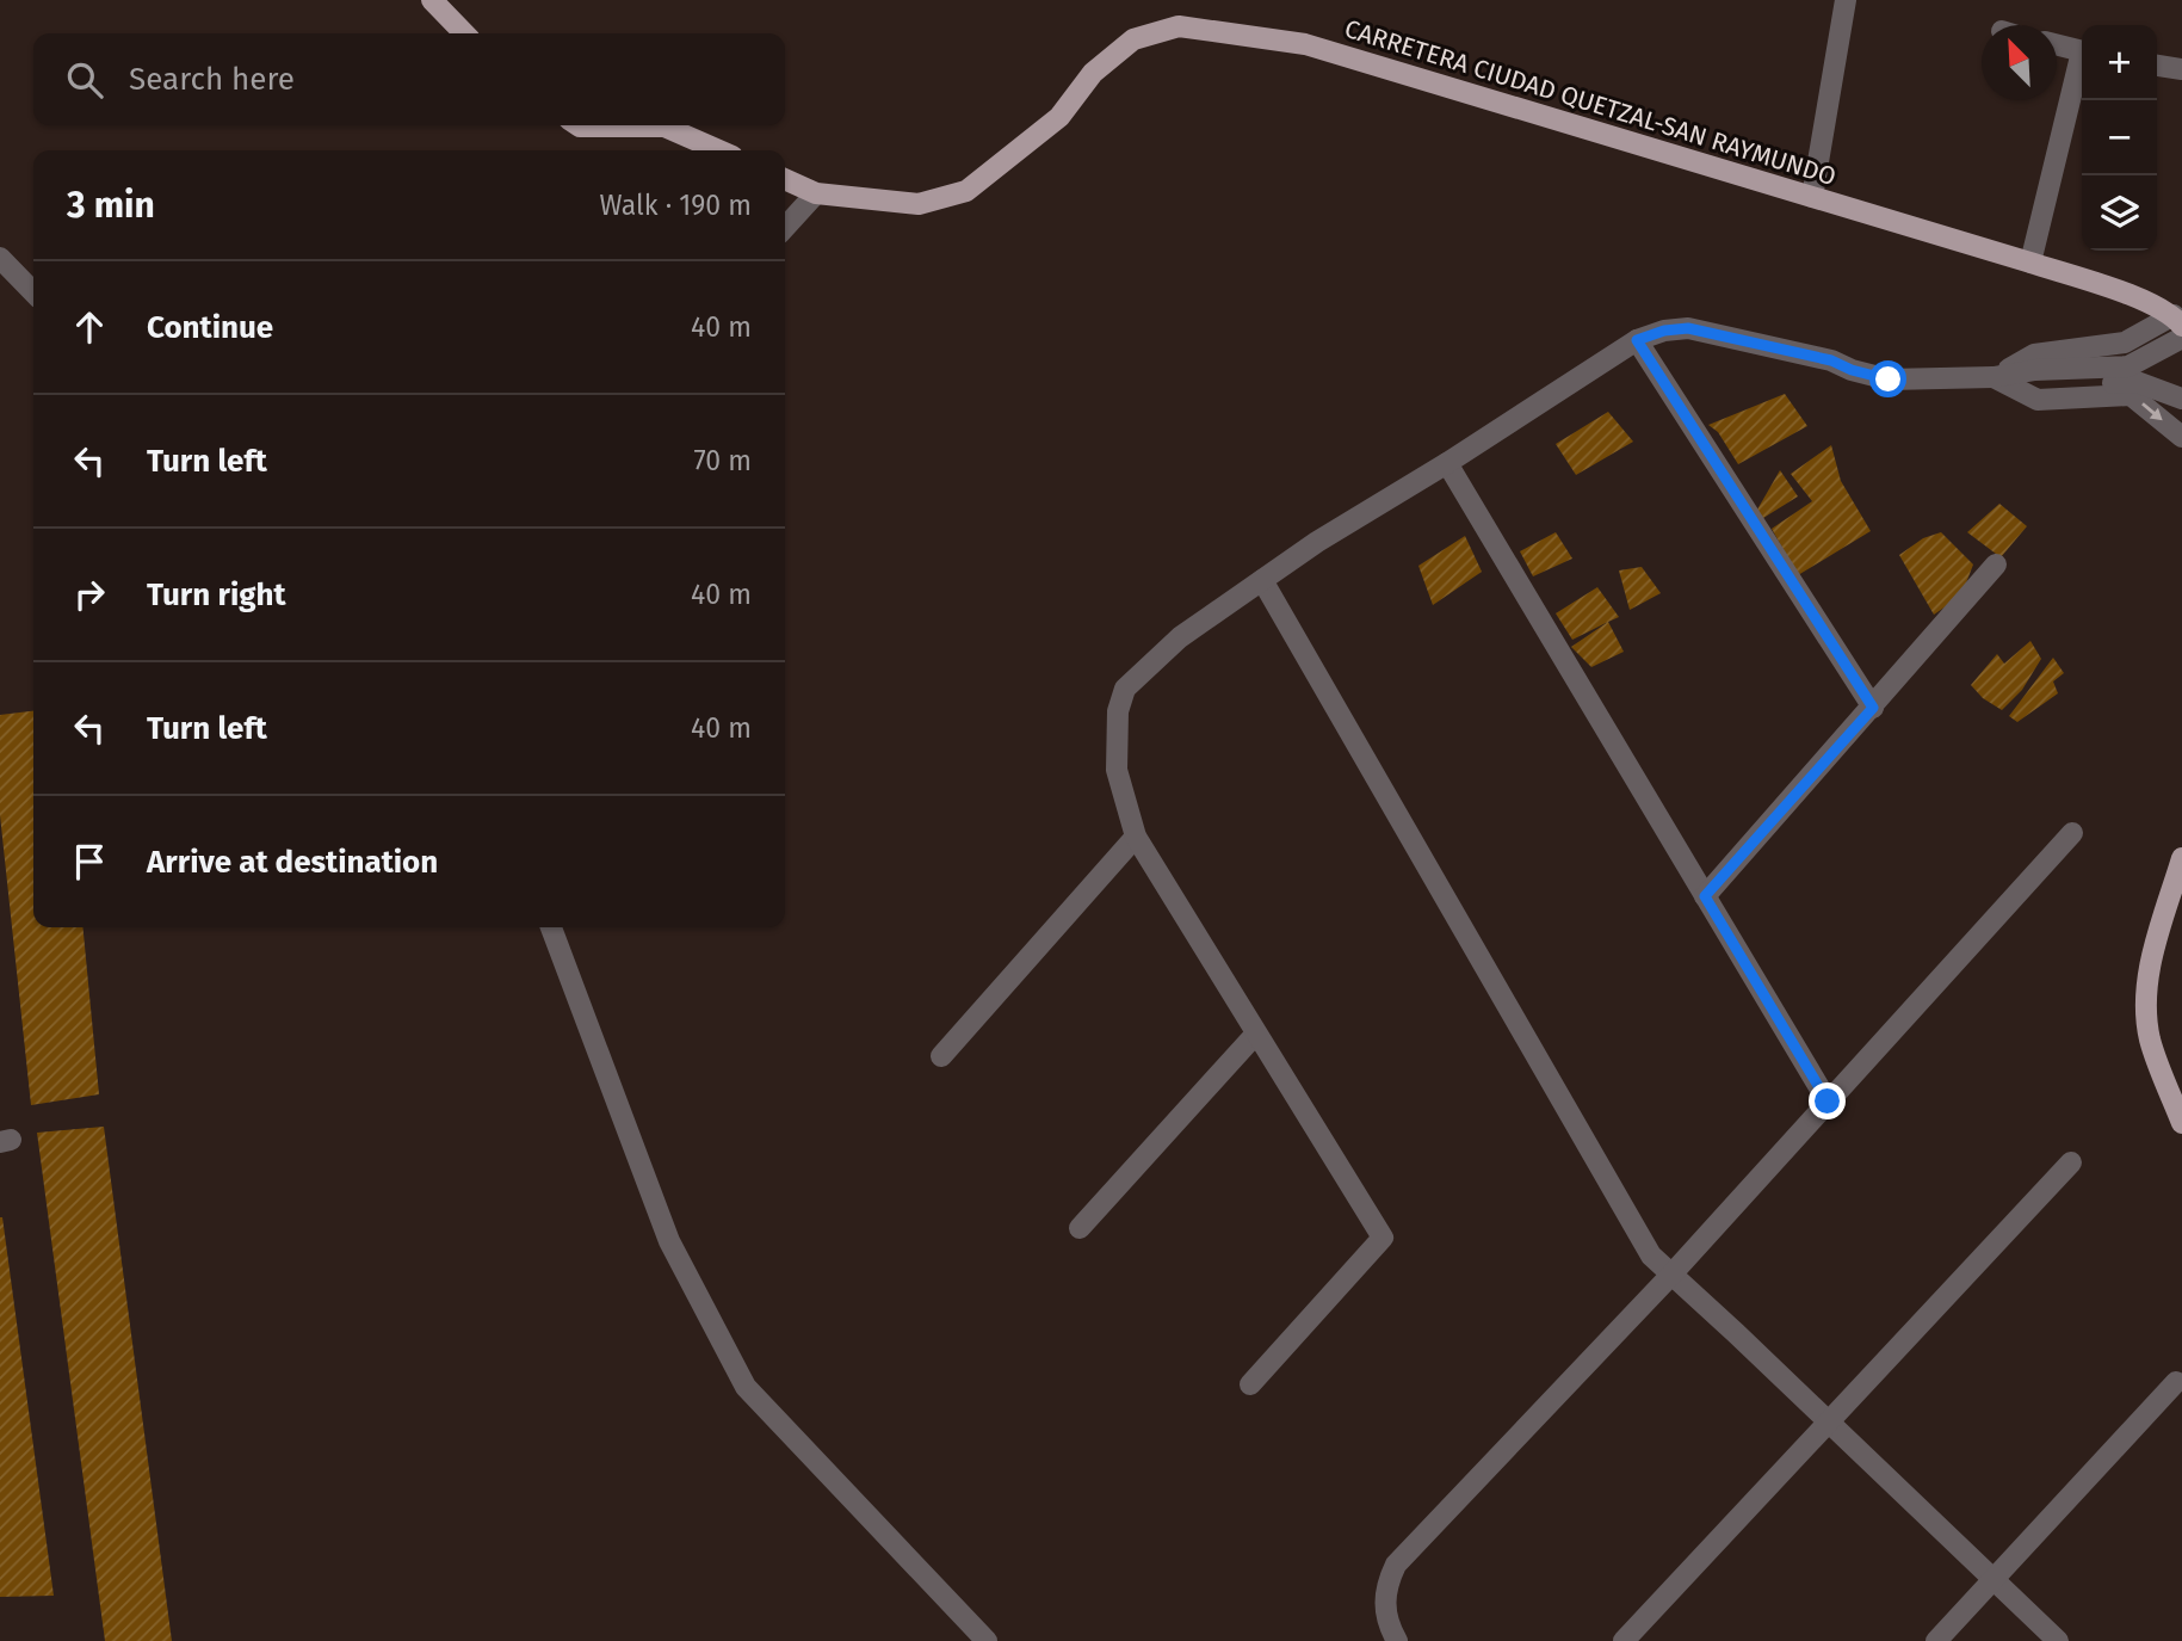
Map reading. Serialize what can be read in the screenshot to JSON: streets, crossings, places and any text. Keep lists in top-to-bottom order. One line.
{"streets":{"main road":["CARRETERA CIUDAD QUETZAL-SAN RAYMUNDO"]},"north":"top left","page":{"map_buttons":["+","−"],"search":"Search here","heading":["3 min","Walk · 190 m"],"list":[["Continue","40 m"],["Turn left","70 m"],["Turn right","40 m"],["Turn left","40 m"],"Arrive at destination"]}}
